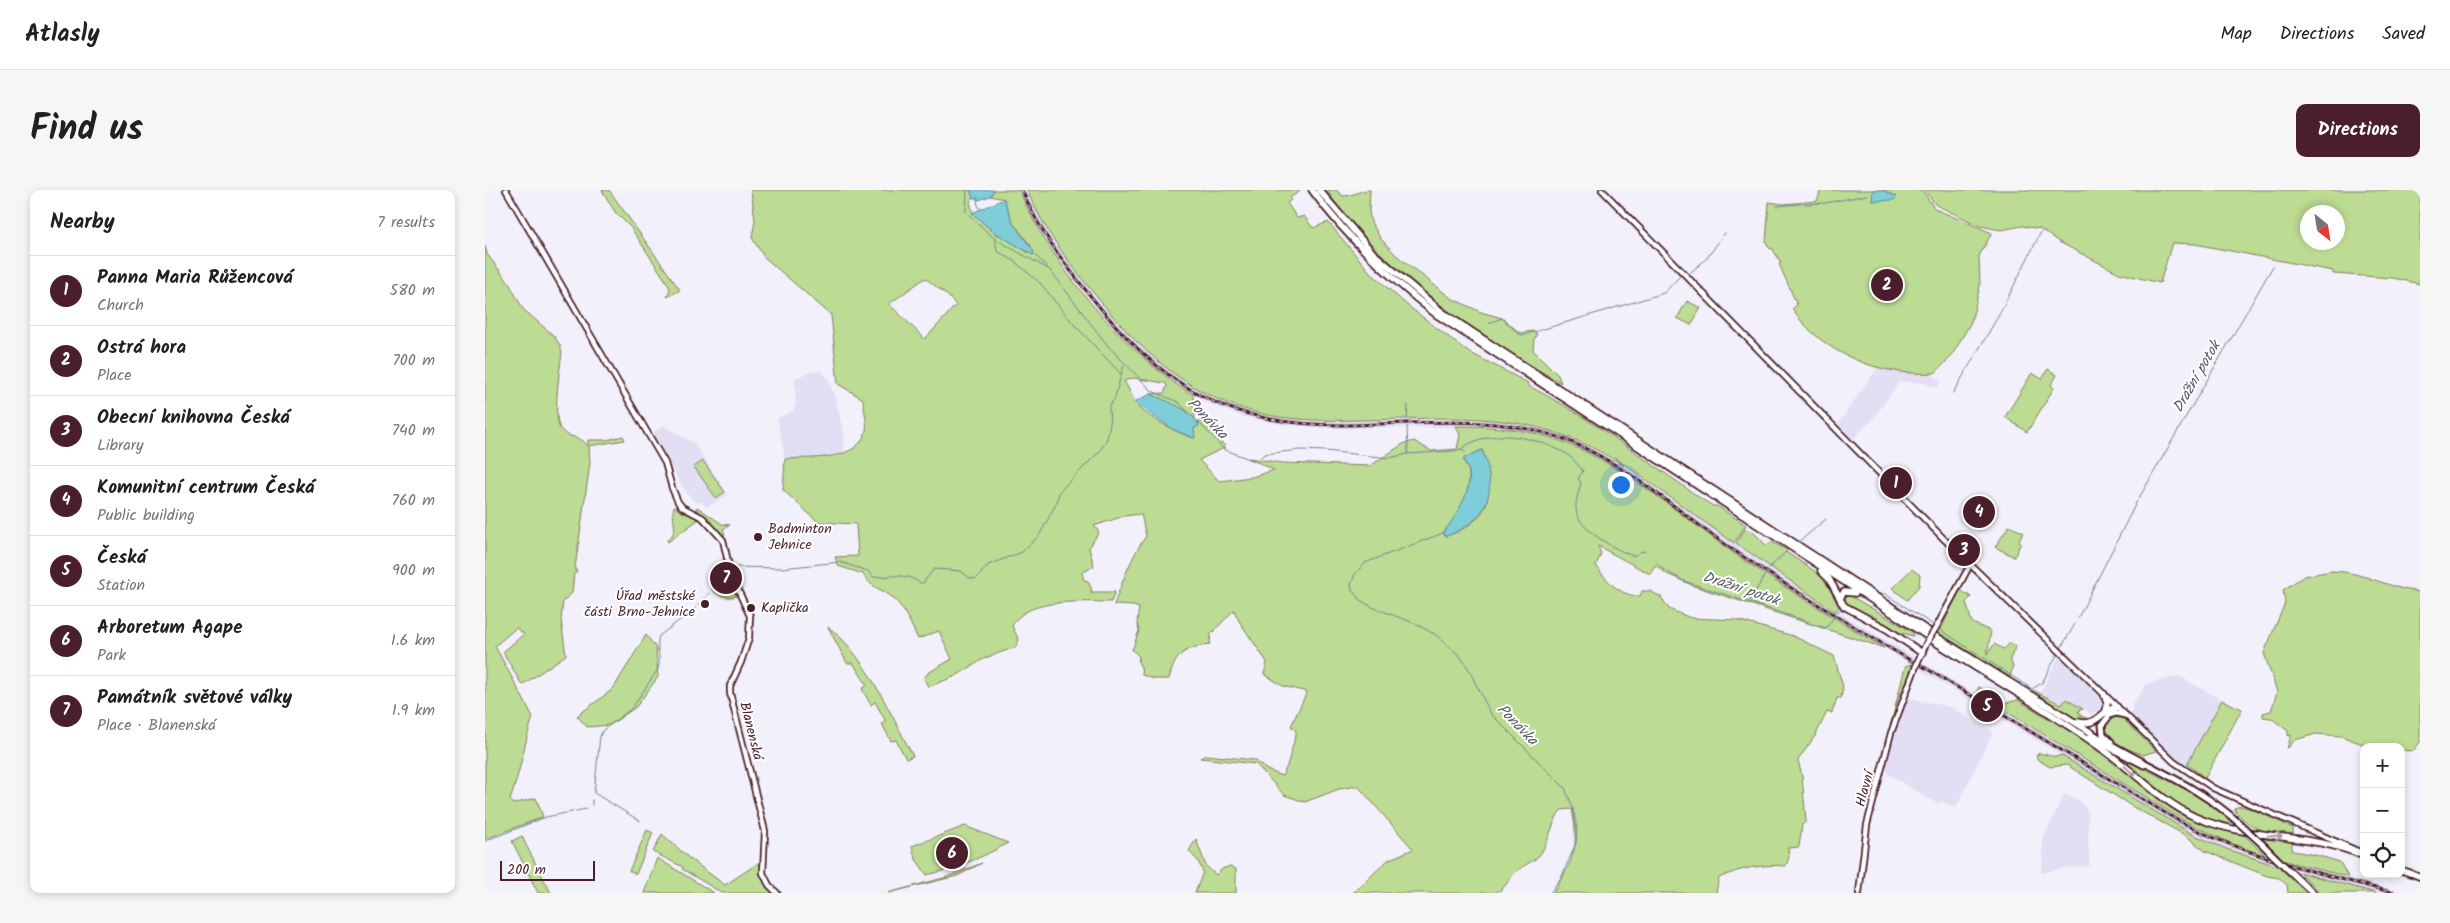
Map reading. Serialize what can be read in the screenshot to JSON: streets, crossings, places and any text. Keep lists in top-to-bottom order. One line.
{"streets":{"street":["Blanenská","Hlavní"]},"water":["Drážní potok","Ponávka"],"places":["Badminton Jehnice","Úřad městské části Brno-Jehnice","Kaplička"],"scale_bar":"200 m","north":"bottom right","page":{"header":"Atlasly","nav":["Map","Directions","Saved"],"title":"Find us","buttons":"Directions","heading":["Nearby","7 results"],"list":[{"mark":"1","name":"Panna Maria Růžencová","note":"Church","value":"580 m"},{"mark":"2","name":"Ostrá hora","note":"Place","value":"700 m"},{"mark":"3","name":"Obecní knihovna Česká","note":"Library","value":"740 m"},{"mark":"4","name":"Komunitní centrum Česká","note":"Public building","value":"760 m"},{"mark":"5","name":"Česká","note":"Station","value":"900 m"},{"mark":"6","name":"Arboretum Agape","note":"Park","value":"1.6 km"},{"mark":"7","name":"Památník světové války","note":"Place · Blanenská","value":"1.9 km"}],"pins":["2","1","4","3","7","5","6"],"map_buttons":["+","−"],"scale":"200 m"}}
